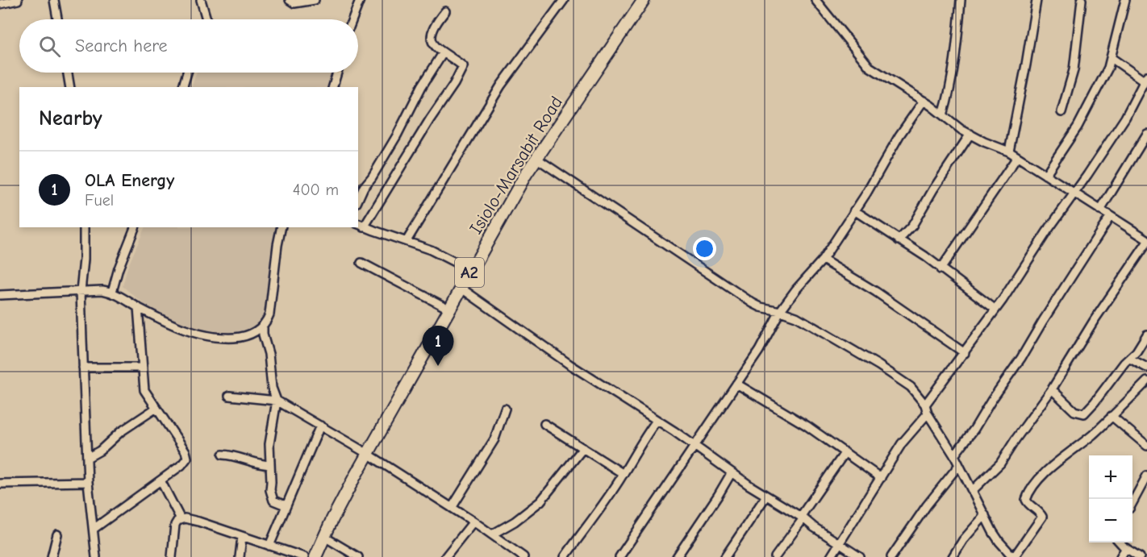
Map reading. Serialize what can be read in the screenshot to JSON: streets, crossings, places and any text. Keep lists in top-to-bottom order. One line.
{"streets":{"highway":["Isiolo-Marsabit Road","A2"]},"page":{"search":"Search here","heading":"Nearby","list":[{"mark":"1","name":"OLA Energy","note":"Fuel","value":"400 m"}],"pins":"1","map_buttons":["+","−"]}}
